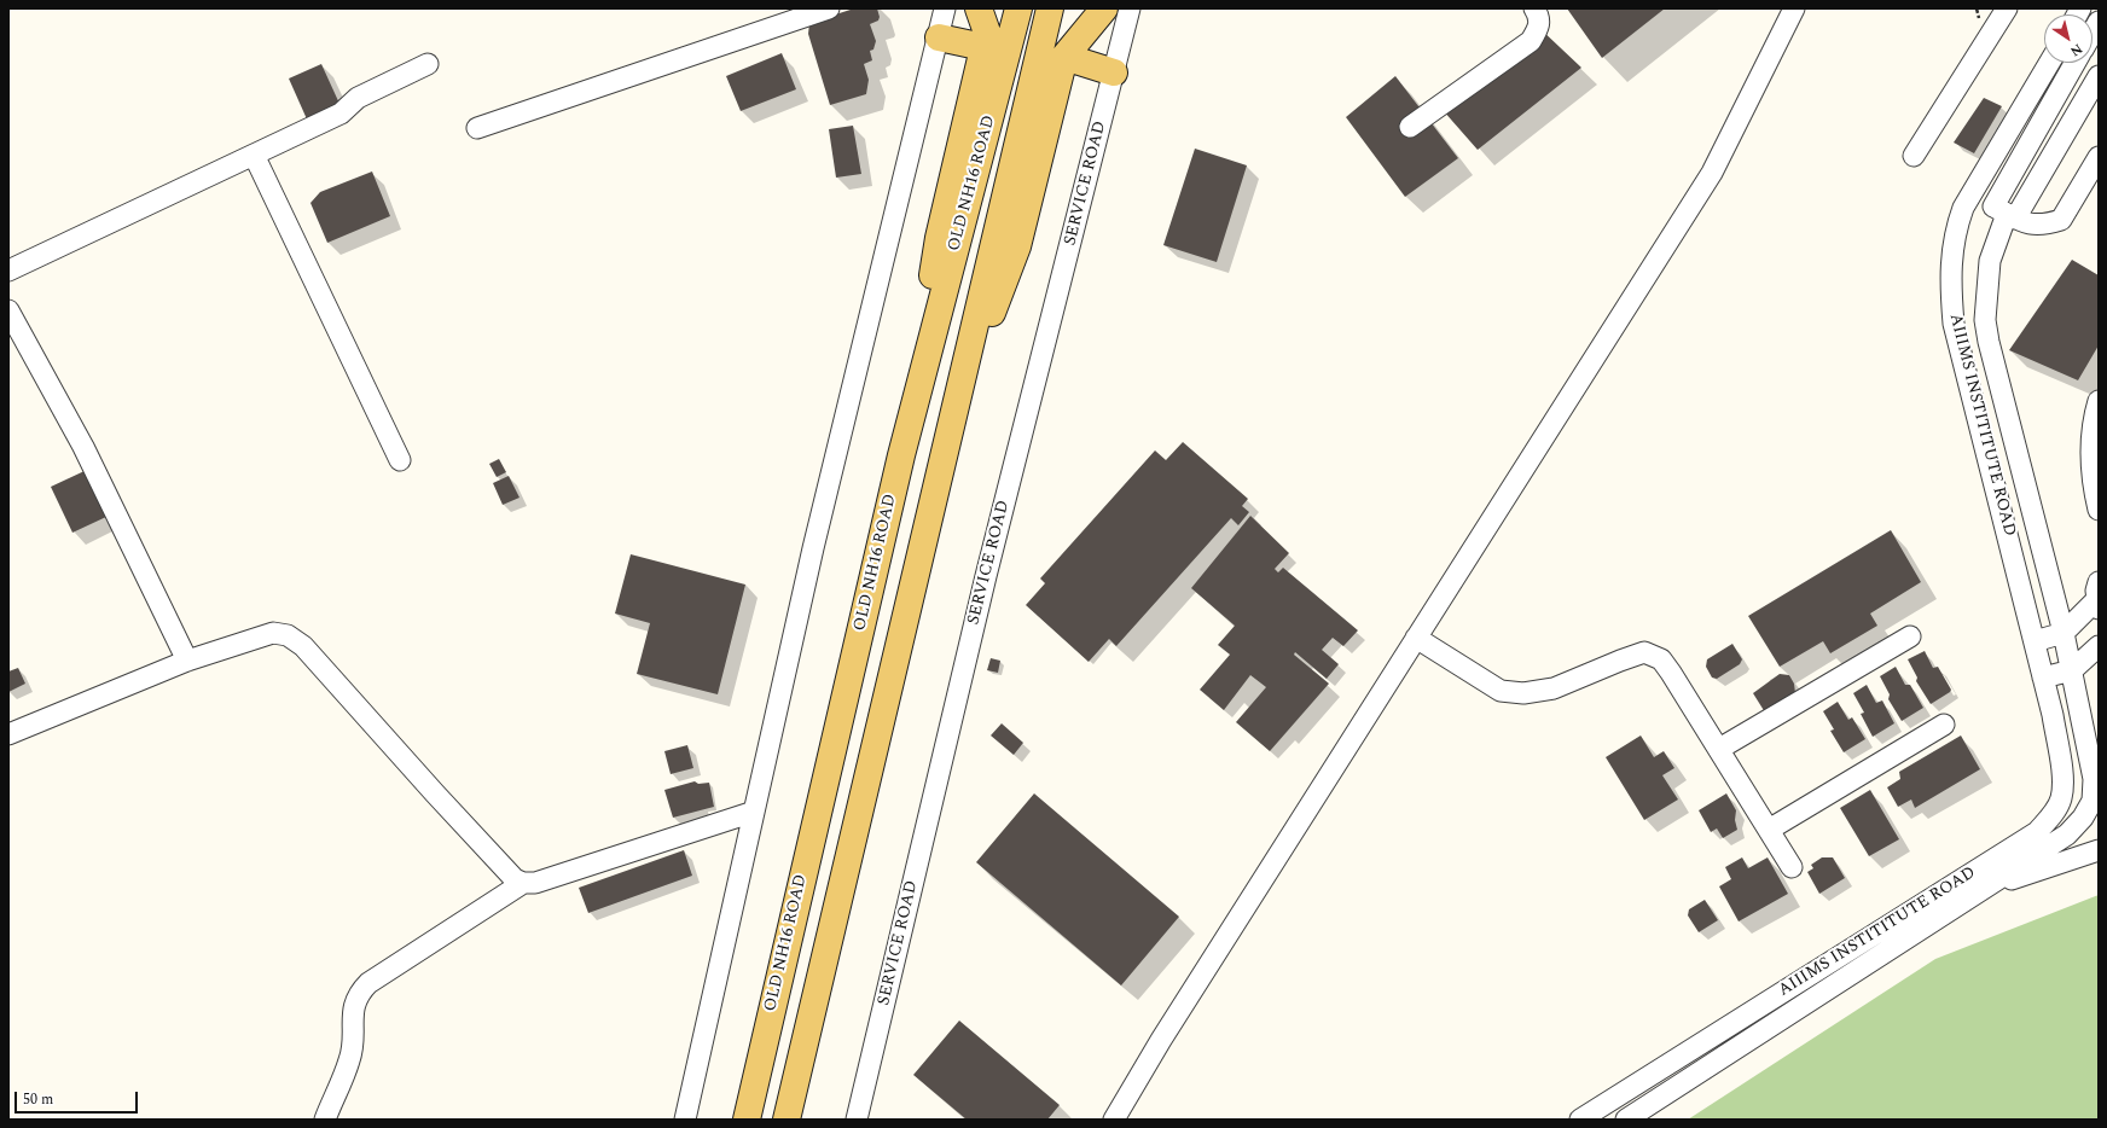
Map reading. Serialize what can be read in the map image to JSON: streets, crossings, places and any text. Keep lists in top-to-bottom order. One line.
{"streets":{"main road":["OLD NH16 ROAD"],"street":["SERVICE ROAD","AIIIMS INSTITITUTE ROAD"]},"scale_bar":"50 m","north":"bottom right"}
